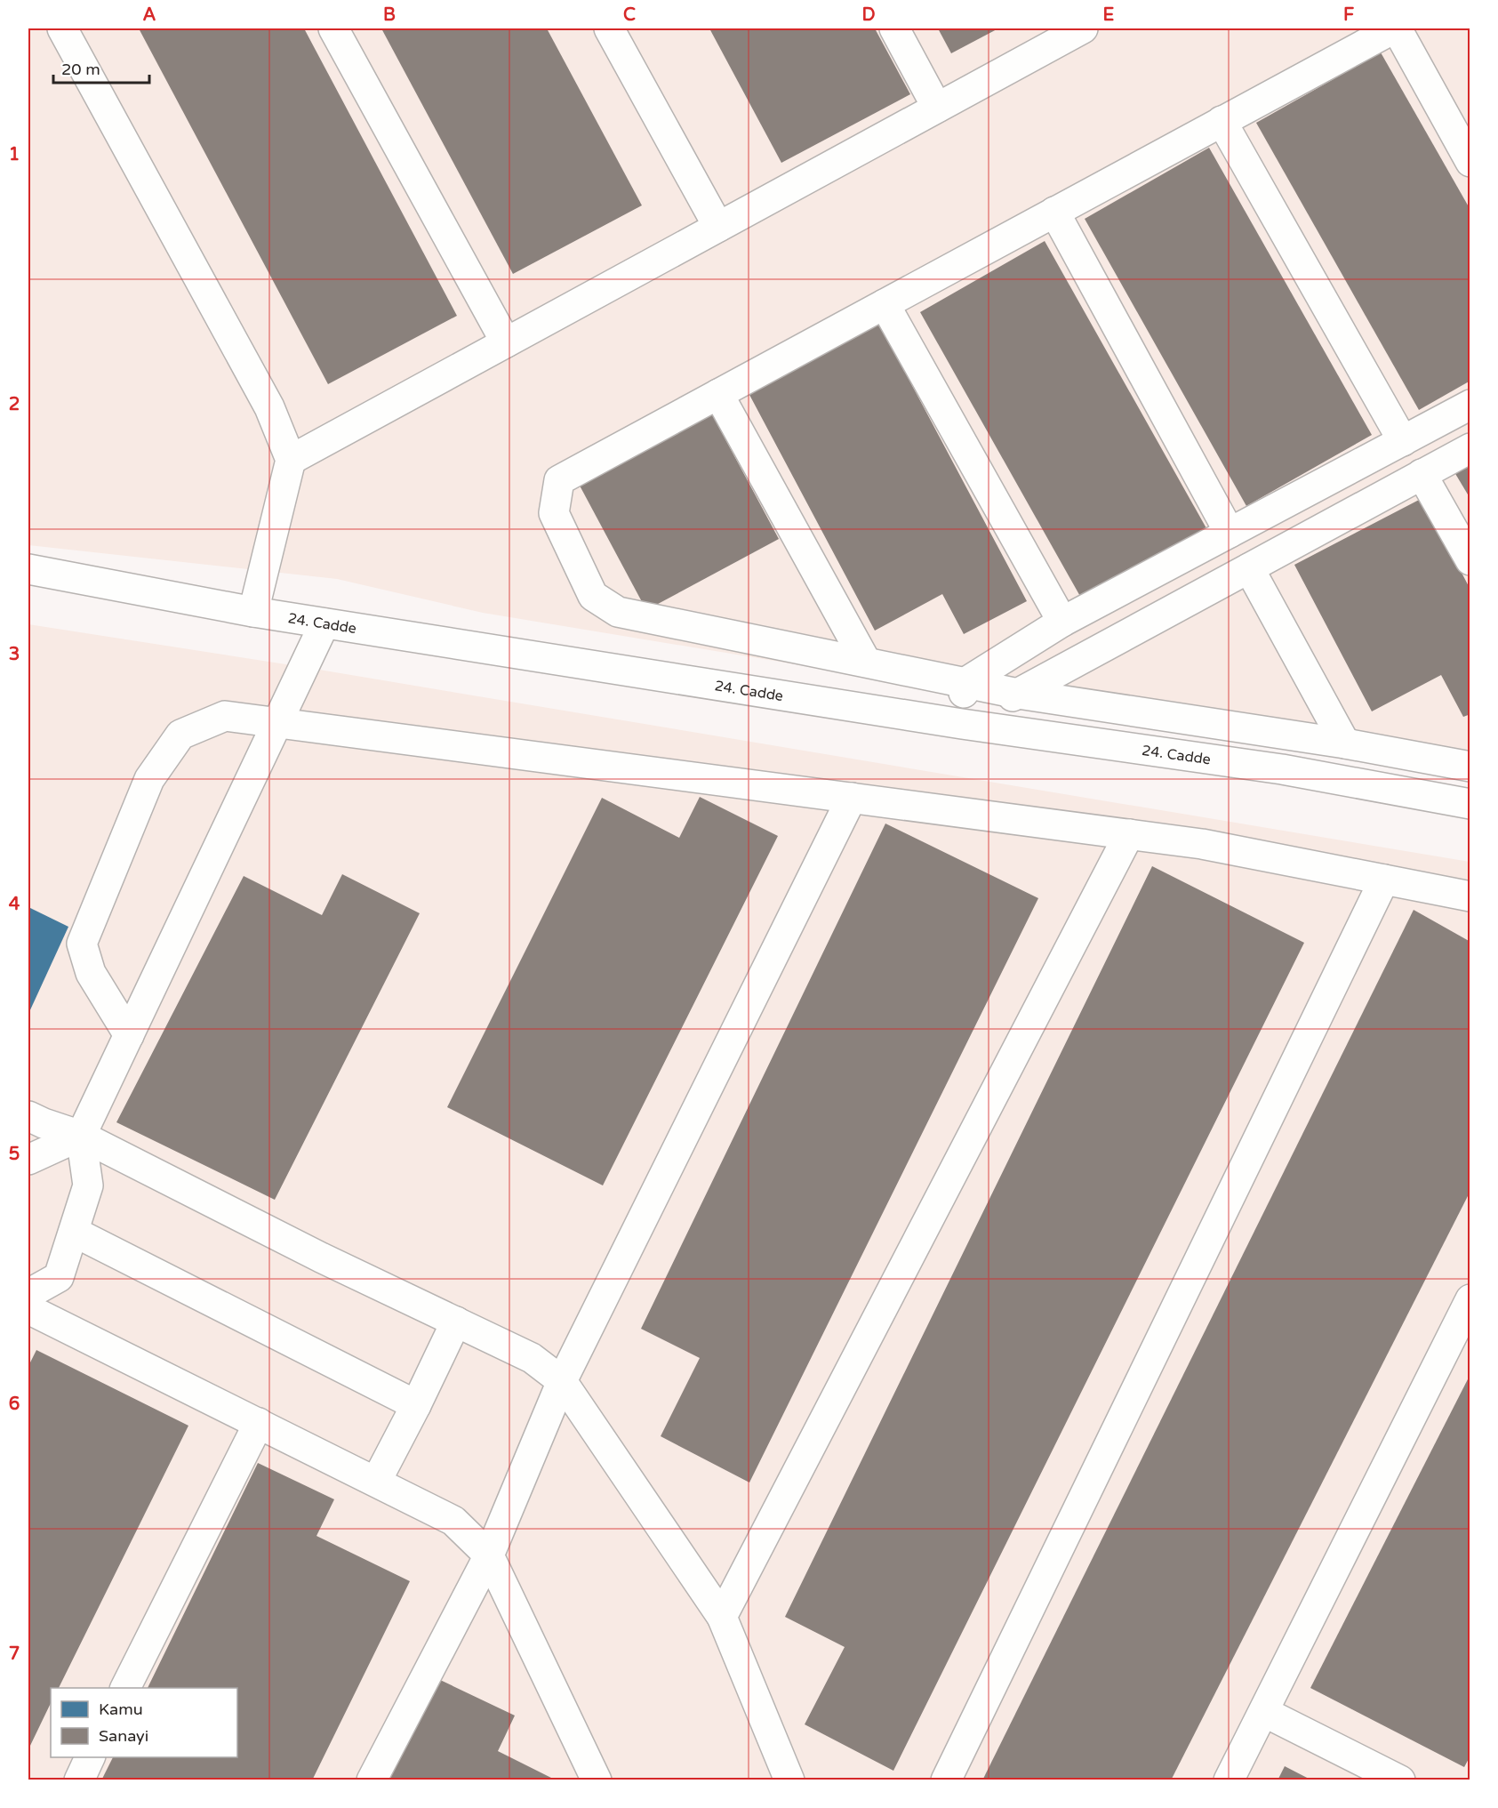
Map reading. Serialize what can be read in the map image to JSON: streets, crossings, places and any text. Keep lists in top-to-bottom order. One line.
{"streets":{"street":["24. Cadde"]},"legend":["Kamu","Sanayi"],"scale_bar":"20 m","grid":{"columns":["A","B","C","D","E","F"],"rows":["1","2","3","4","5","6","7"]}}
